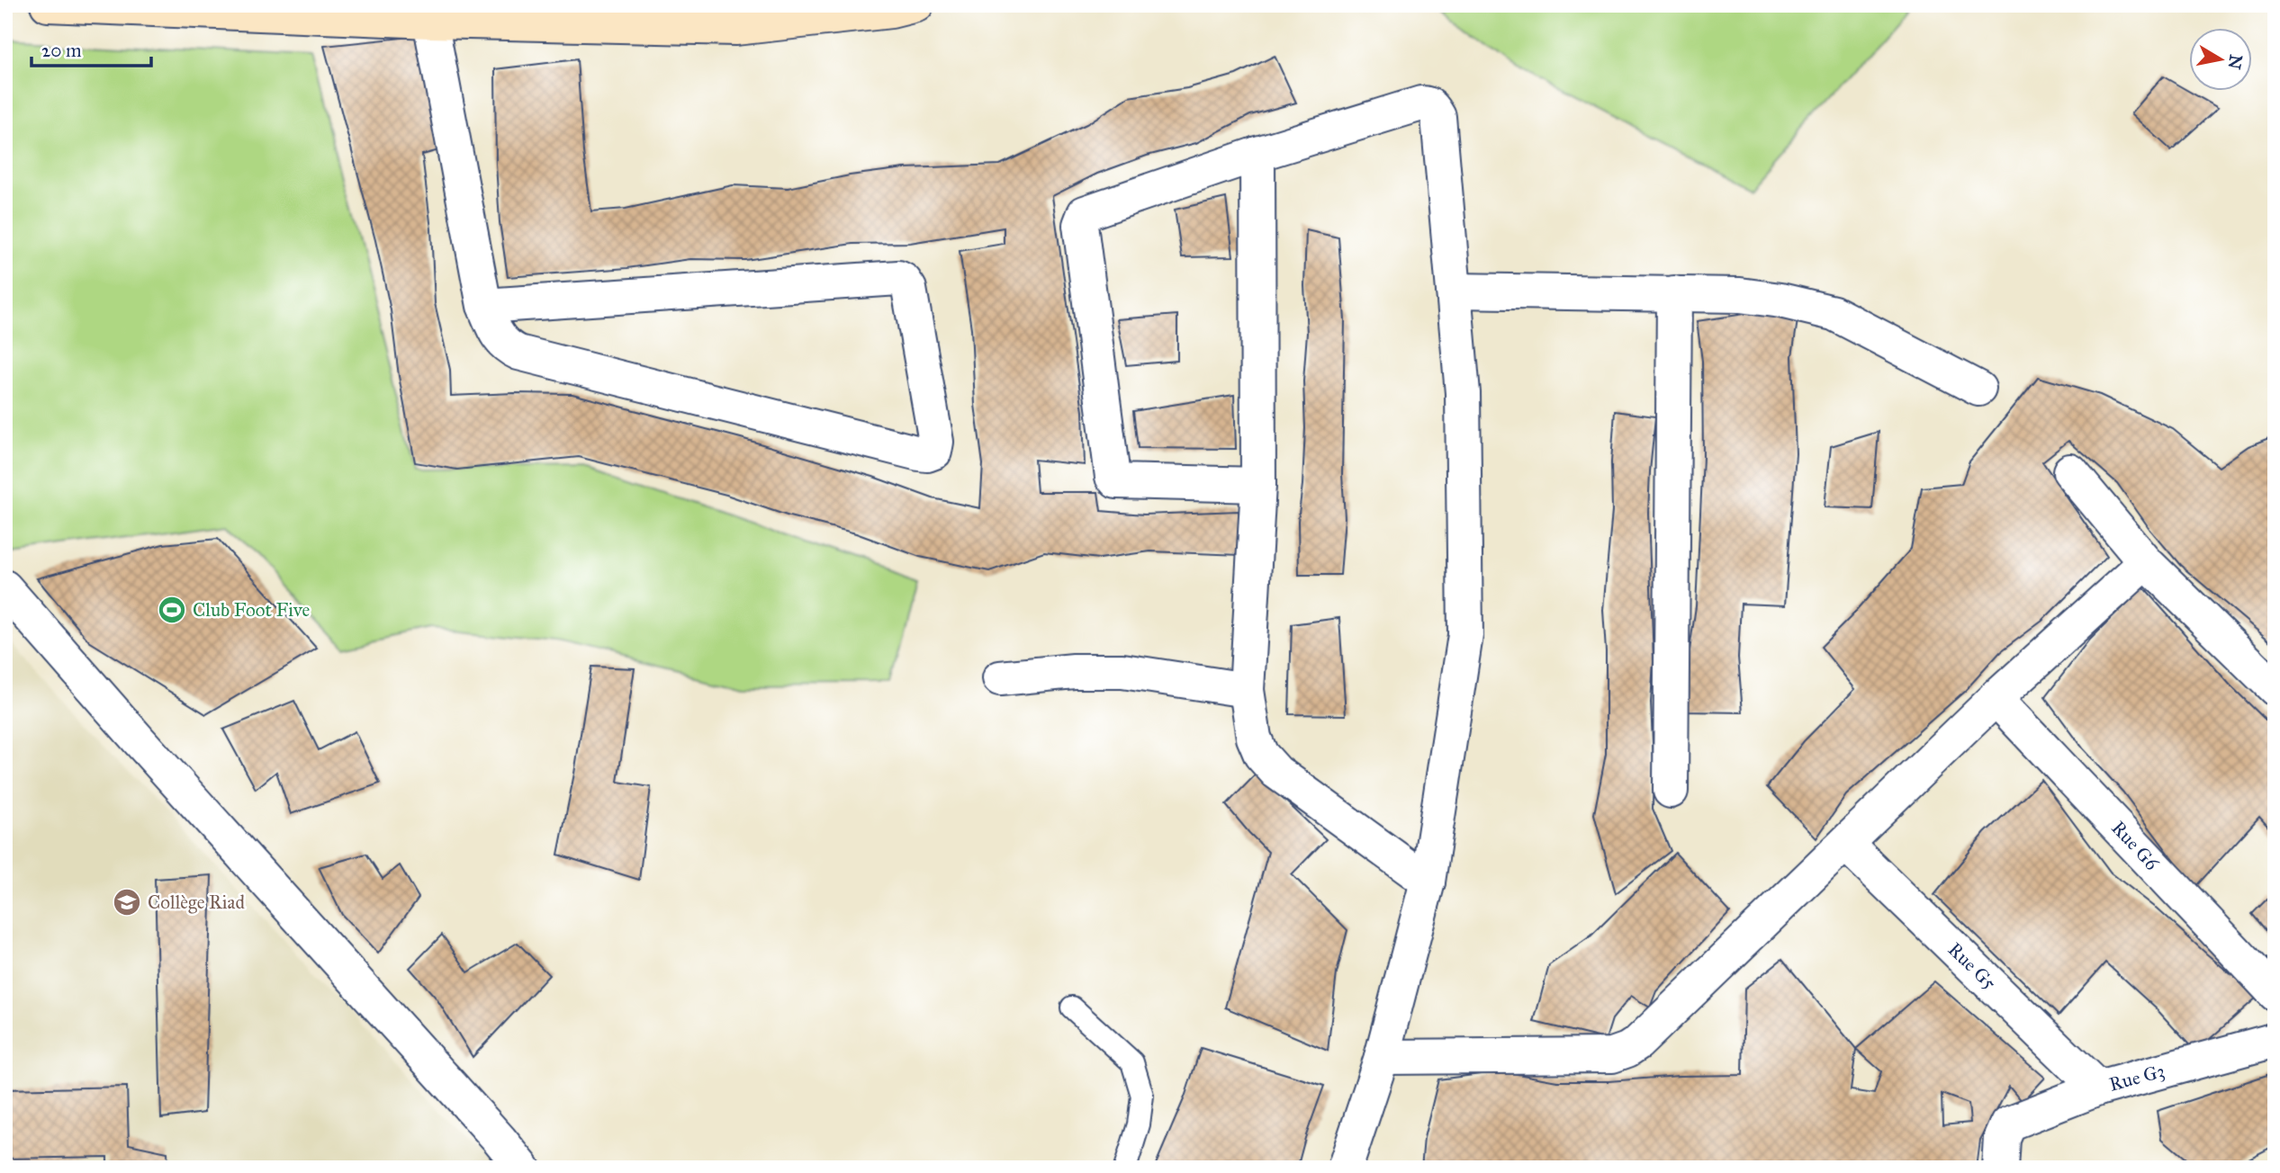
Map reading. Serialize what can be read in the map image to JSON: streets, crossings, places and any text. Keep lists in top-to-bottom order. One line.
{"streets":{"street":["Rue G6","Rue G5","Rue G3"]},"crossings":[["Rue G5","Rue G3"]],"places":{"sports":["Club Foot Five"],"school or university":["Collège Riad"]},"scale_bar":"20 m","north":"right"}
